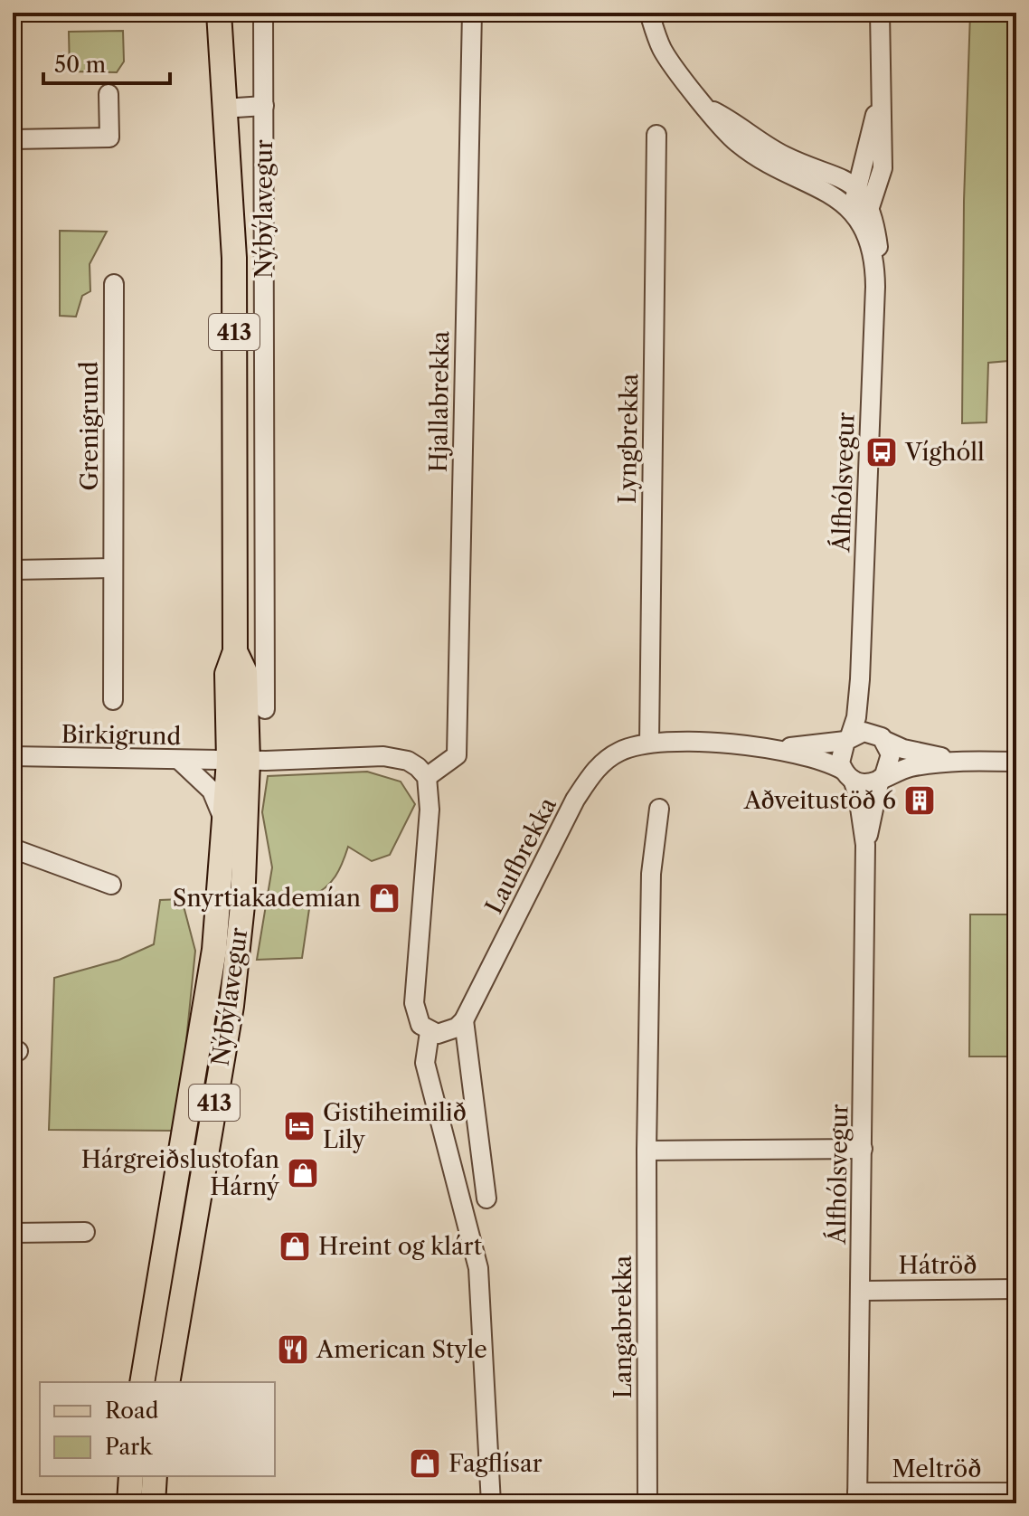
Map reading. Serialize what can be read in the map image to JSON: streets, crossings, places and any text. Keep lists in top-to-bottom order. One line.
{"streets":{"main road":["Nýbýlavegur","413"],"street":["Hjallabrekka","Grenigrund","Lyngbrekka","Álfhólsvegur","Birkigrund","Laufbrekka","Hátröð","Langabrekka","Meltröð"]},"crossings":[["Nýbýlavegur","Birkigrund"],["Lyngbrekka","Laufbrekka"],["Álfhólsvegur","Hátröð"],["Álfhólsvegur","Meltröð"]],"places":{"bus stop":["Víghóll"],"building":["Aðveitustöð 6"],"shop":["Snyrtiakademían","Hárgreiðslustofan Hárný","Hreint og klárt","Fagflísar"],"hotel":["Gistiheimilið Lily"],"restaurant":["American Style"]},"legend":["Road","Park"],"scale_bar":"50 m"}
